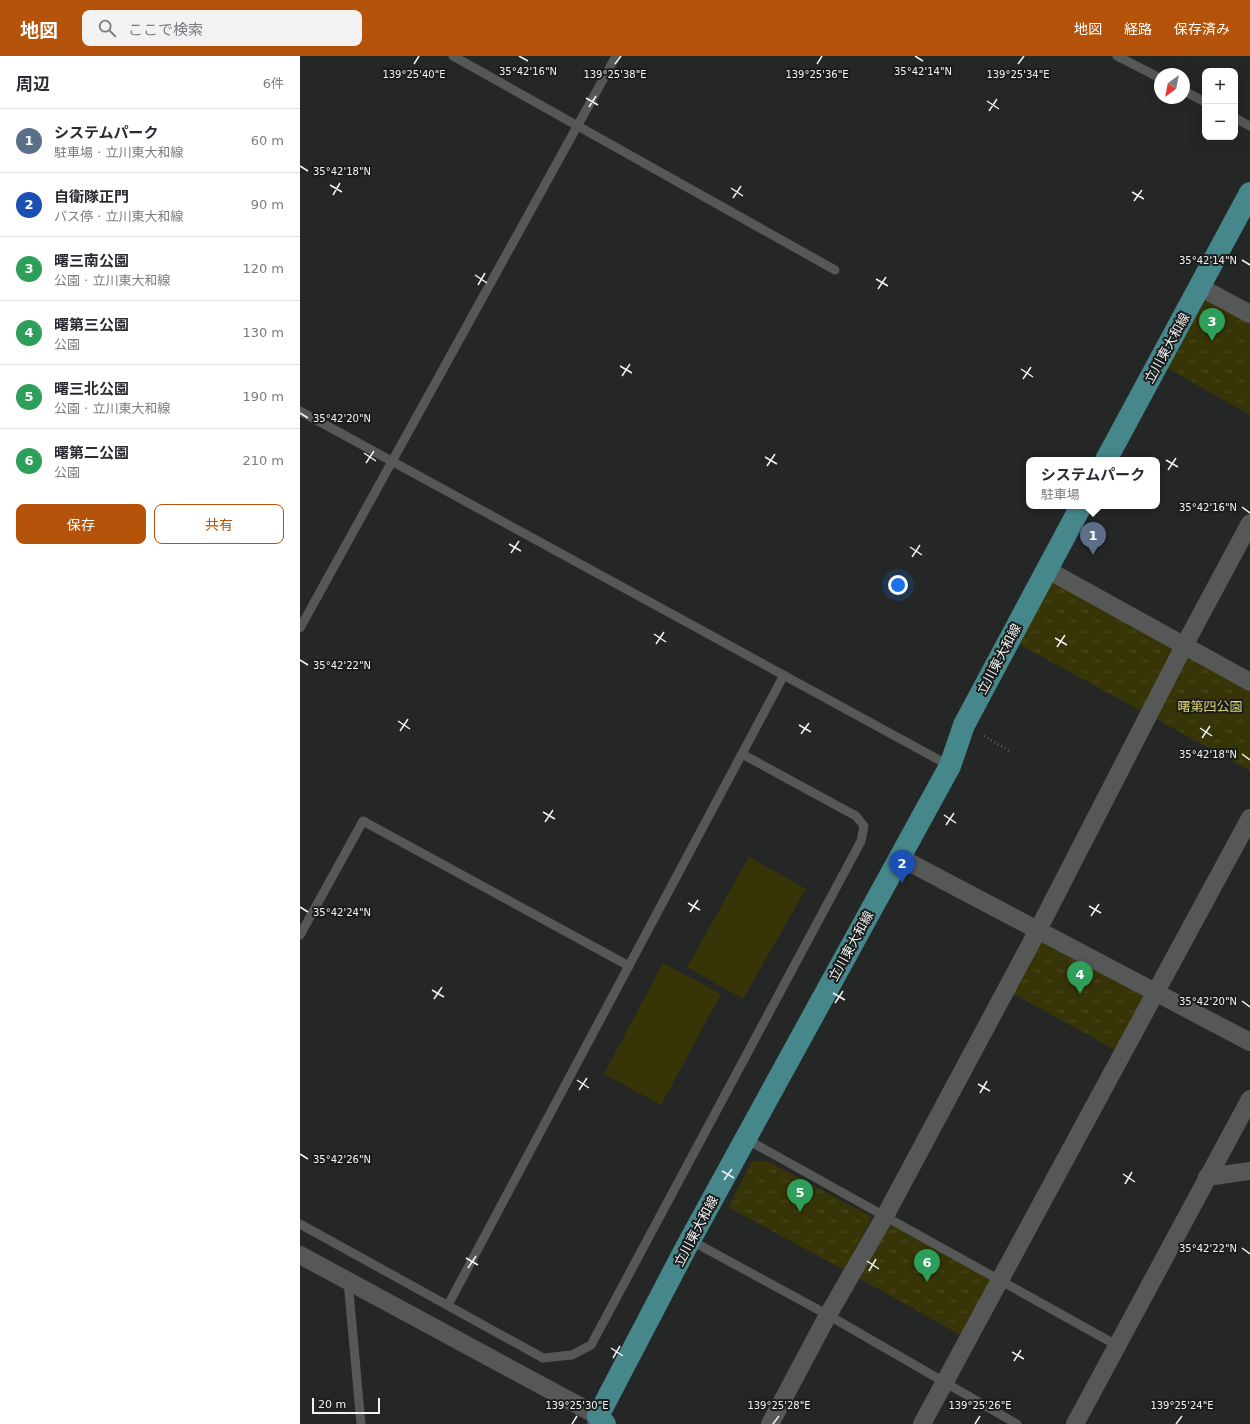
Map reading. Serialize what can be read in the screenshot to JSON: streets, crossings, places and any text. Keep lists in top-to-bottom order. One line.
{"streets":{"main road":["立川東大和線"]},"parks":["曙第四公園"],"scale_bar":"20 m","north":"bottom left","page":{"header":"地図","search":"ここで検索","nav":["地図","経路","保存済み"],"heading":["周辺","6件"],"map_buttons":["+","−"],"list":[{"mark":"1","name":"システムパーク","note":"駐車場 · 立川東大和線","value":"60 m"},{"mark":"2","name":"自衛隊正門","note":"バス停 · 立川東大和線","value":"90 m"},{"mark":"3","name":"曙三南公園","note":"公園 · 立川東大和線","value":"120 m"},{"mark":"4","name":"曙第三公園","note":"公園","value":"130 m"},{"mark":"5","name":"曙三北公園","note":"公園 · 立川東大和線","value":"190 m"},{"mark":"6","name":"曙第二公園","note":"公園","value":"210 m"}],"pins":["3","1","2","4","5","6"],"popup":["システムパーク","駐車場"],"buttons":["保存","共有"],"scale":"20 m"},"coordinates":["35°42'16\"N","35°42'14\"N","139°25'40\"E","139°25'38\"E","139°25'36\"E","139°25'34\"E","35°42'18\"N","35°42'20\"N","35°42'22\"N","35°42'24\"N","35°42'26\"N","139°25'30\"E","139°25'28\"E","139°25'26\"E","139°25'24\"E"]}
